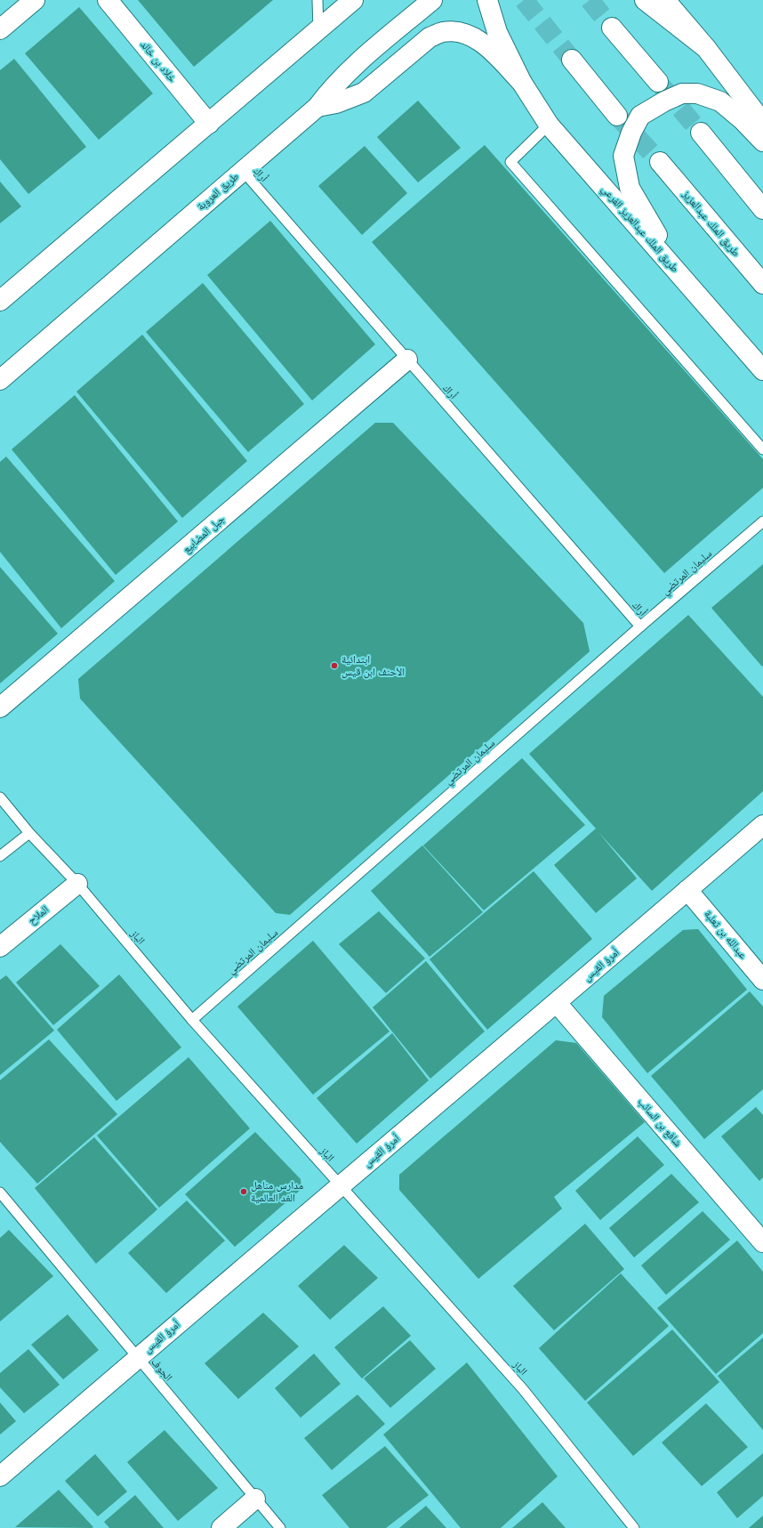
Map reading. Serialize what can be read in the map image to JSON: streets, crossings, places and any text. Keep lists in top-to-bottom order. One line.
{"streets":{"street":["خلاد بن خالد","طريق العروبة","طريق الملك عبدالعزيز","طريق الملك عبدالعزيز الفرعي","جبل المضابيع","الملاح","عبدالله بن ثعلبة","أمرؤ القيس","شافع بن السائب"],"lane":["أراك","سليمان المرتضي","الباز","الجوف"]},"crossings":[["أراك","طريق العروبة"],["أراك","جبل المضابيع"],["أراك","سليمان المرتضي"],["سليمان المرتضي","الباز"],["الملاح","الباز"],["عبدالله بن ثعلبة","أمرؤ القيس"],["الباز","أمرؤ القيس"],["أمرؤ القيس","شافع بن السائب"],["أمرؤ القيس","الجوف"]],"places":["ابتدائية الأحنف ابن قيس","مدارس مناهل الغد العالمية"]}
